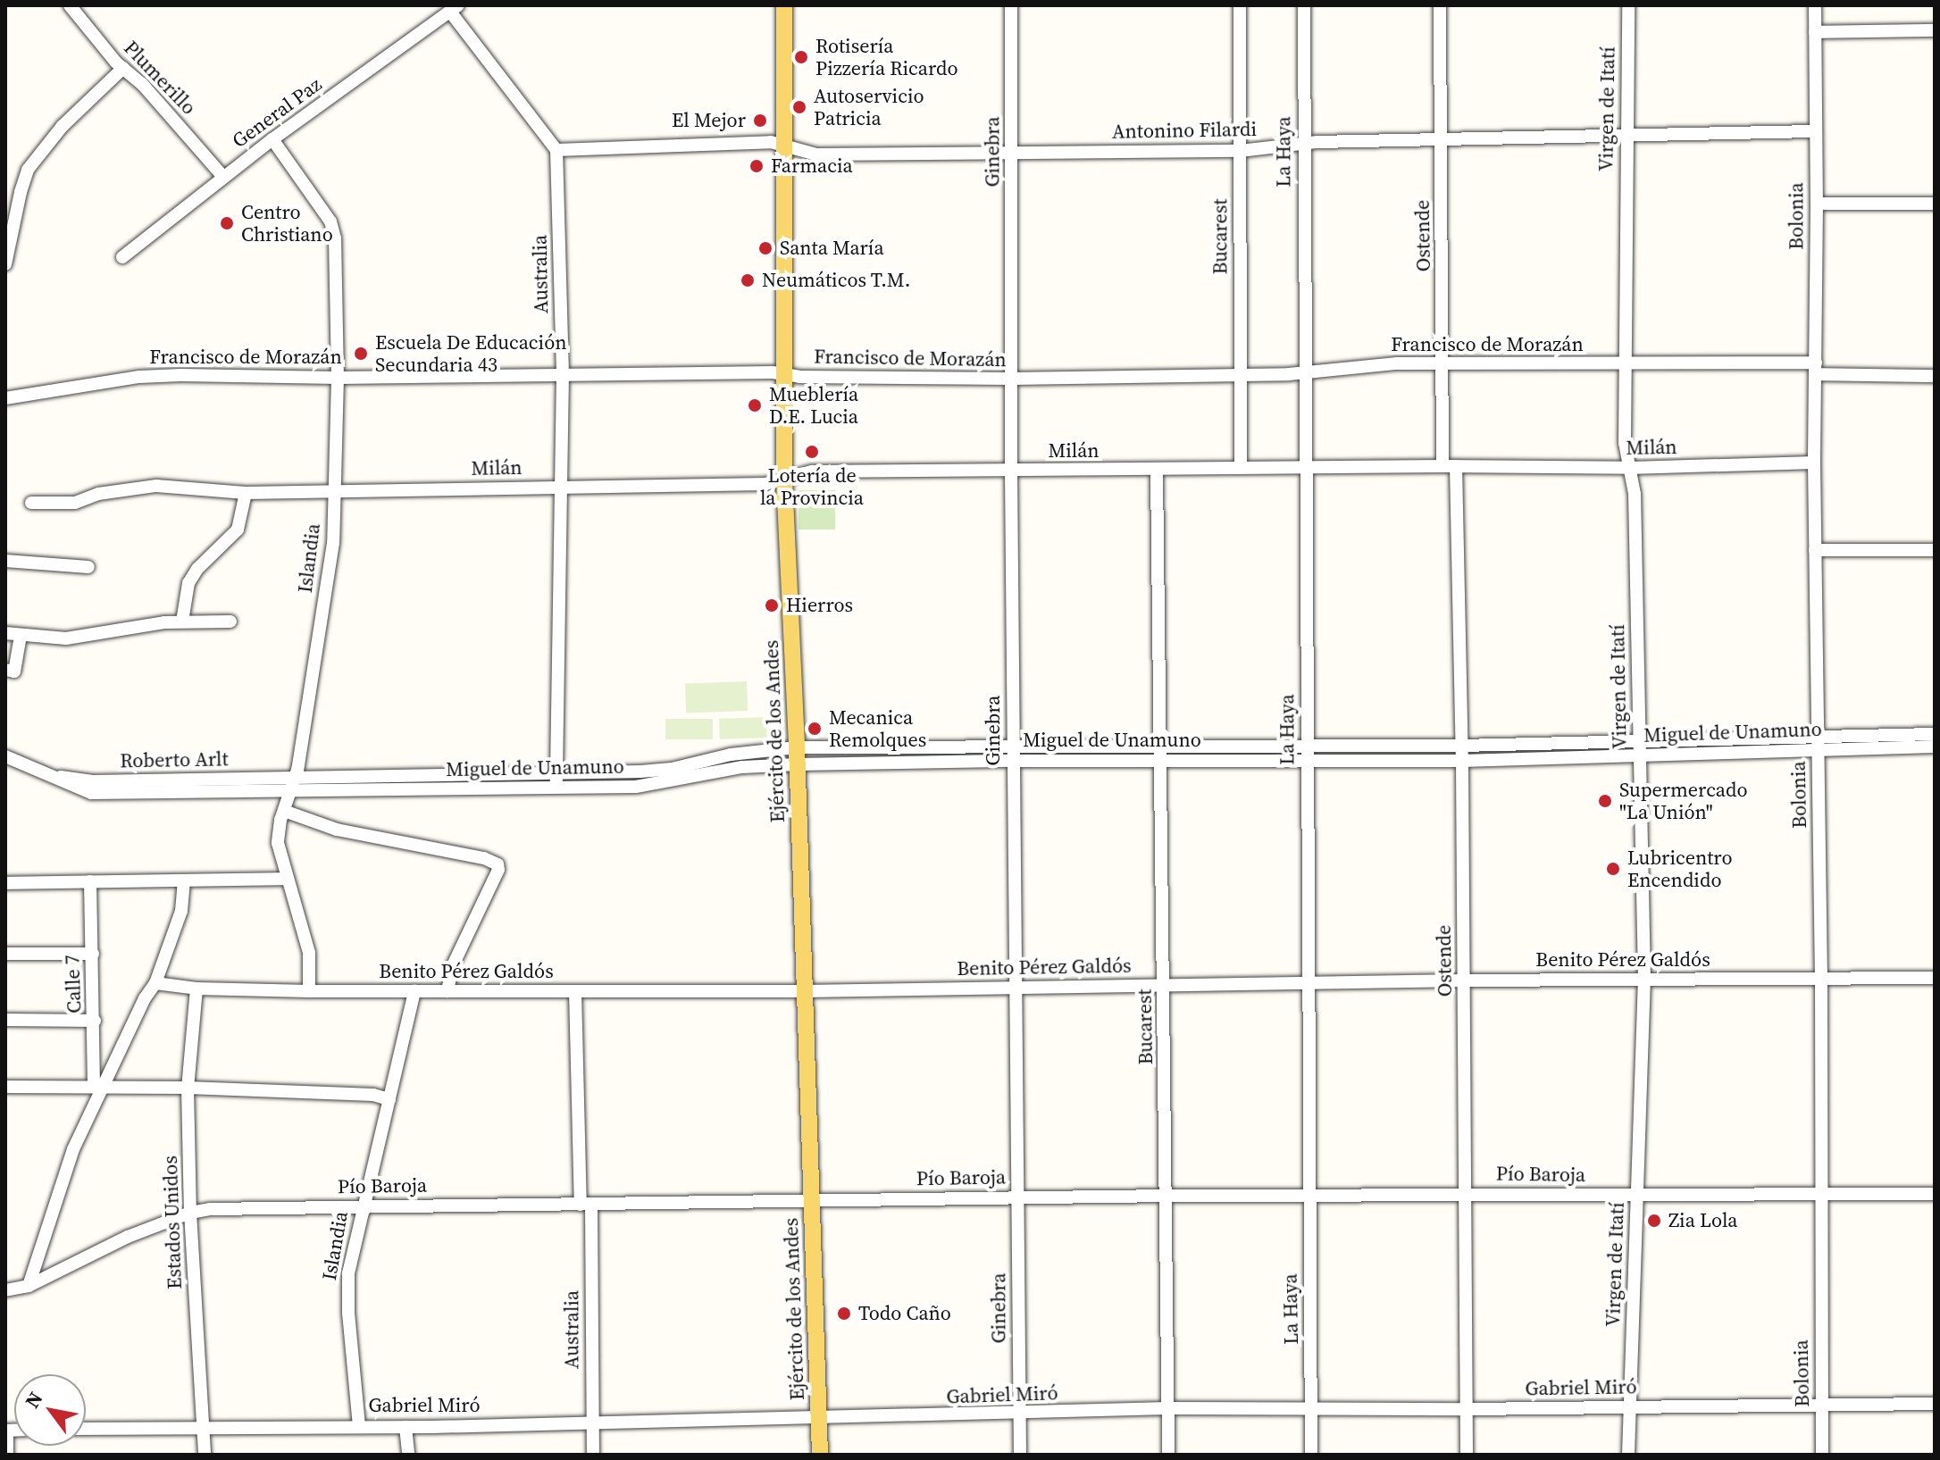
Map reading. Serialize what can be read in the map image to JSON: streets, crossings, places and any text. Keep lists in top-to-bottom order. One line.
{"streets":{"main road":["Ejército de los Andes"],"street":["Plumerillo","Virgen de Itatí","General Paz","Antonino Filardi","Ginebra","La Haya","Bolonia","Ostende","Bucarest","Australia","Francisco de Morazán","Milán","Islandia","Miguel de Unamuno","Roberto Arlt","Benito Pérez Galdós","Calle 7","Pío Baroja","Estados Unidos","Gabriel Miró"]},"crossings":[["Plumerillo","General Paz"],["Virgen de Itatí","Antonino Filardi"],["Virgen de Itatí","Francisco de Morazán"],["Virgen de Itatí","Milán"],["Virgen de Itatí","Miguel de Unamuno"],["Virgen de Itatí","Benito Pérez Galdós"],["Virgen de Itatí","Pío Baroja"],["Virgen de Itatí","Gabriel Miró"],["General Paz","Islandia"],["Antonino Filardi","Ginebra"],["Antonino Filardi","La Haya"],["Antonino Filardi","Bolonia"],["Antonino Filardi","Ostende"],["Antonino Filardi","Bucarest"],["Antonino Filardi","Australia"],["Antonino Filardi","Ejército de los Andes"],["Ginebra","Francisco de Morazán"],["Ginebra","Milán"],["Ginebra","Miguel de Unamuno"],["Ginebra","Benito Pérez Galdós"],["Ginebra","Pío Baroja"],["Ginebra","Gabriel Miró"],["La Haya","Francisco de Morazán"],["La Haya","Milán"],["La Haya","Miguel de Unamuno"],["La Haya","Benito Pérez Galdós"],["La Haya","Pío Baroja"],["La Haya","Gabriel Miró"],["Bolonia","Francisco de Morazán"],["Bolonia","Milán"],["Bolonia","Miguel de Unamuno"],["Bolonia","Benito Pérez Galdós"],["Bolonia","Pío Baroja"],["Bolonia","Gabriel Miró"],["Ostende","Francisco de Morazán"],["Ostende","Milán"],["Ostende","Miguel de Unamuno"],["Ostende","Benito Pérez Galdós"],["Ostende","Pío Baroja"],["Ostende","Gabriel Miró"],["Bucarest","Francisco de Morazán"],["Bucarest","Milán"],["Bucarest","Miguel de Unamuno"],["Bucarest","Benito Pérez Galdós"],["Bucarest","Pío Baroja"],["Bucarest","Gabriel Miró"],["Australia","Francisco de Morazán"],["Australia","Milán"],["Australia","Miguel de Unamuno"],["Australia","Benito Pérez Galdós"],["Australia","Pío Baroja"],["Australia","Gabriel Miró"],["Francisco de Morazán","Islandia"],["Francisco de Morazán","Ejército de los Andes"],["Milán","Islandia"],["Milán","Ejército de los Andes"],["Islandia","Miguel de Unamuno"],["Islandia","Roberto Arlt"],["Islandia","Benito Pérez Galdós"],["Islandia","Pío Baroja"],["Islandia","Gabriel Miró"],["Ejército de los Andes","Miguel de Unamuno"],["Ejército de los Andes","Benito Pérez Galdós"],["Ejército de los Andes","Pío Baroja"],["Ejército de los Andes","Gabriel Miró"],["Miguel de Unamuno","Roberto Arlt"],["Benito Pérez Galdós","Estados Unidos"],["Pío Baroja","Estados Unidos"],["Estados Unidos","Gabriel Miró"]],"places":["Rotisería Pizzería Ricardo","Autoservicio Patricia","El Mejor","Farmacia","Centro Christiano","Santa María","Neumáticos T.M.","Escuela De Educación Secundaria 43","Mueblería D.E. Lucia","Lotería de la Provincia","Hierros","Mecanica Remolques","Supermercado \"La Unión\"","Lubricentro Encendido","Zia Lola","Todo Caño"],"north":"top left"}
